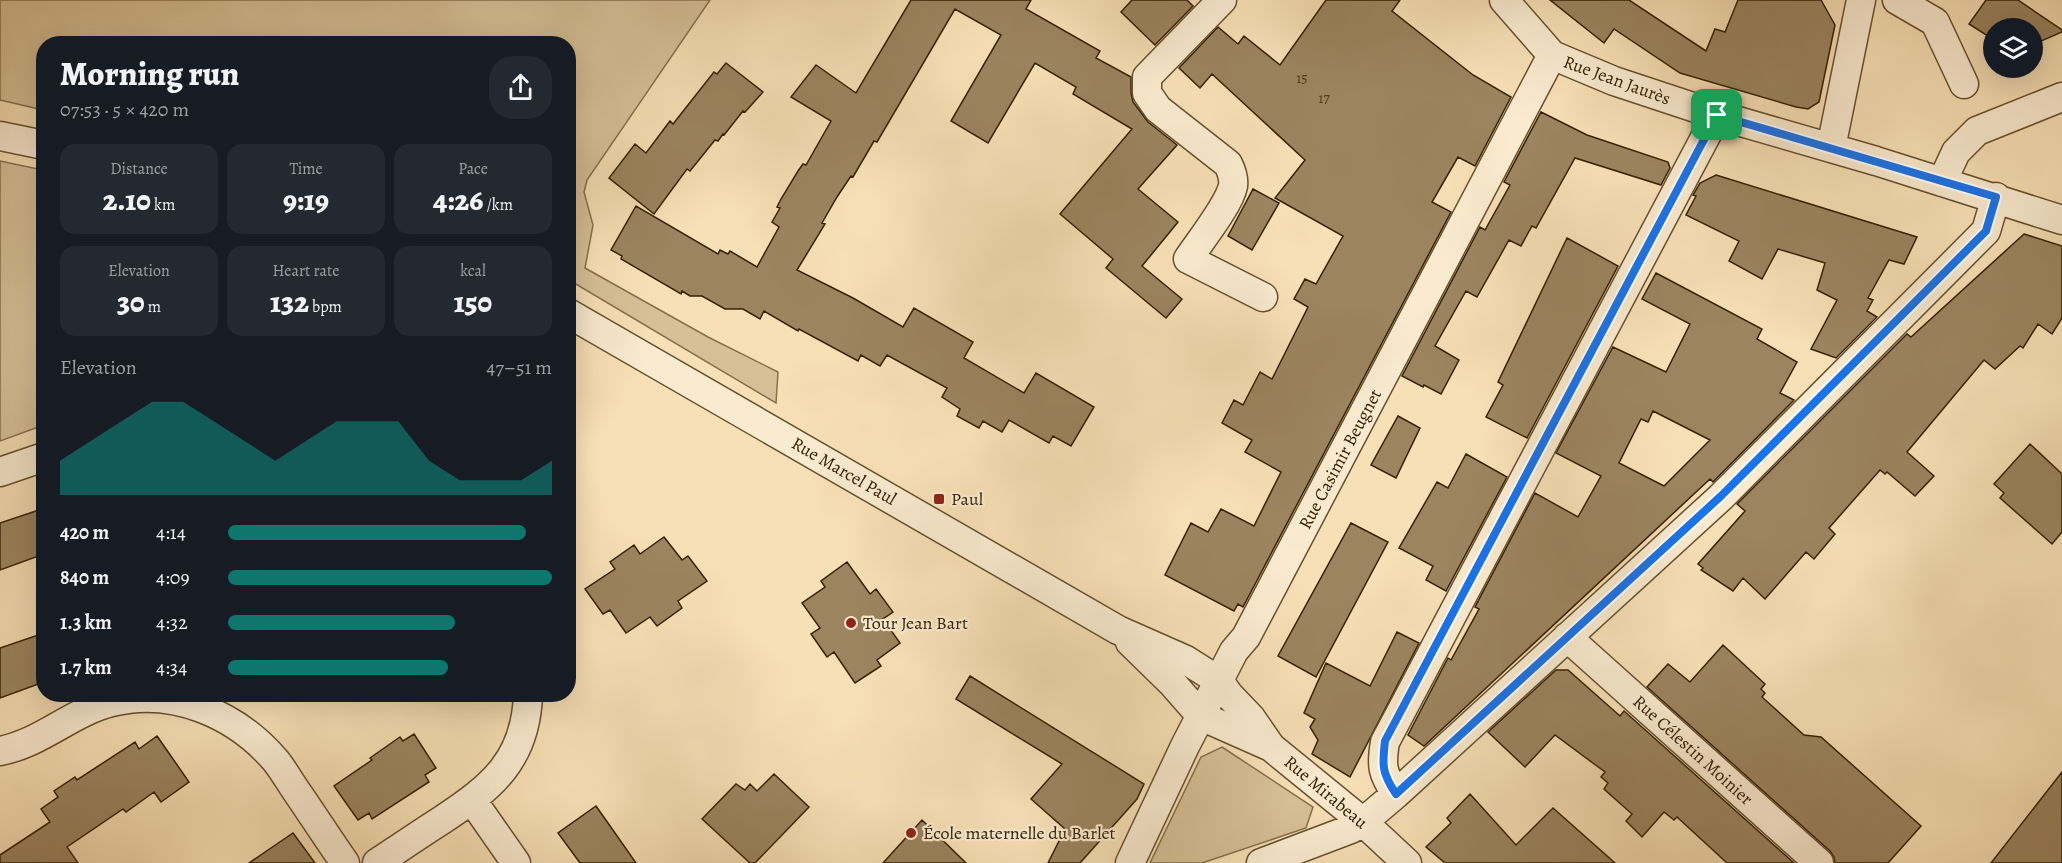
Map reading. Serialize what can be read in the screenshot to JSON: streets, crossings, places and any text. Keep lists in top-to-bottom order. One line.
{"streets":{"street":["Rue Jean Jaurès","Rue Casimir Beugnet","Rue Marcel Paul","Rue Célestin Moinier","Rue Mirabeau"]},"crossings":[["Rue Jean Jaurès","Rue Casimir Beugnet"],["Rue Casimir Beugnet","Rue Marcel Paul"],["Rue Casimir Beugnet","Rue Mirabeau"],["Rue Marcel Paul","Rue Mirabeau"]],"places":{"transit":["Paul"],"other":["Tour Jean Bart","École maternelle du Barlet"]},"house_numbers":["15","17"],"page":{"heading":["Morning run","07:53 · 5 × 420 m"],"stats":[["Distance","2.10 km"],["Time","9:19"],["Pace","4:26 /km"],["Elevation","30 m"],["Heart rate","132 bpm"],["kcal","150"]],"chart":["Elevation","47–51 m"],"list":[{"name":"420 m","note":"4:14"},{"name":"840 m","note":"4:09"},{"name":"1.3 km","note":"4:32"},{"name":"1.7 km","note":"4:34"}]}}
